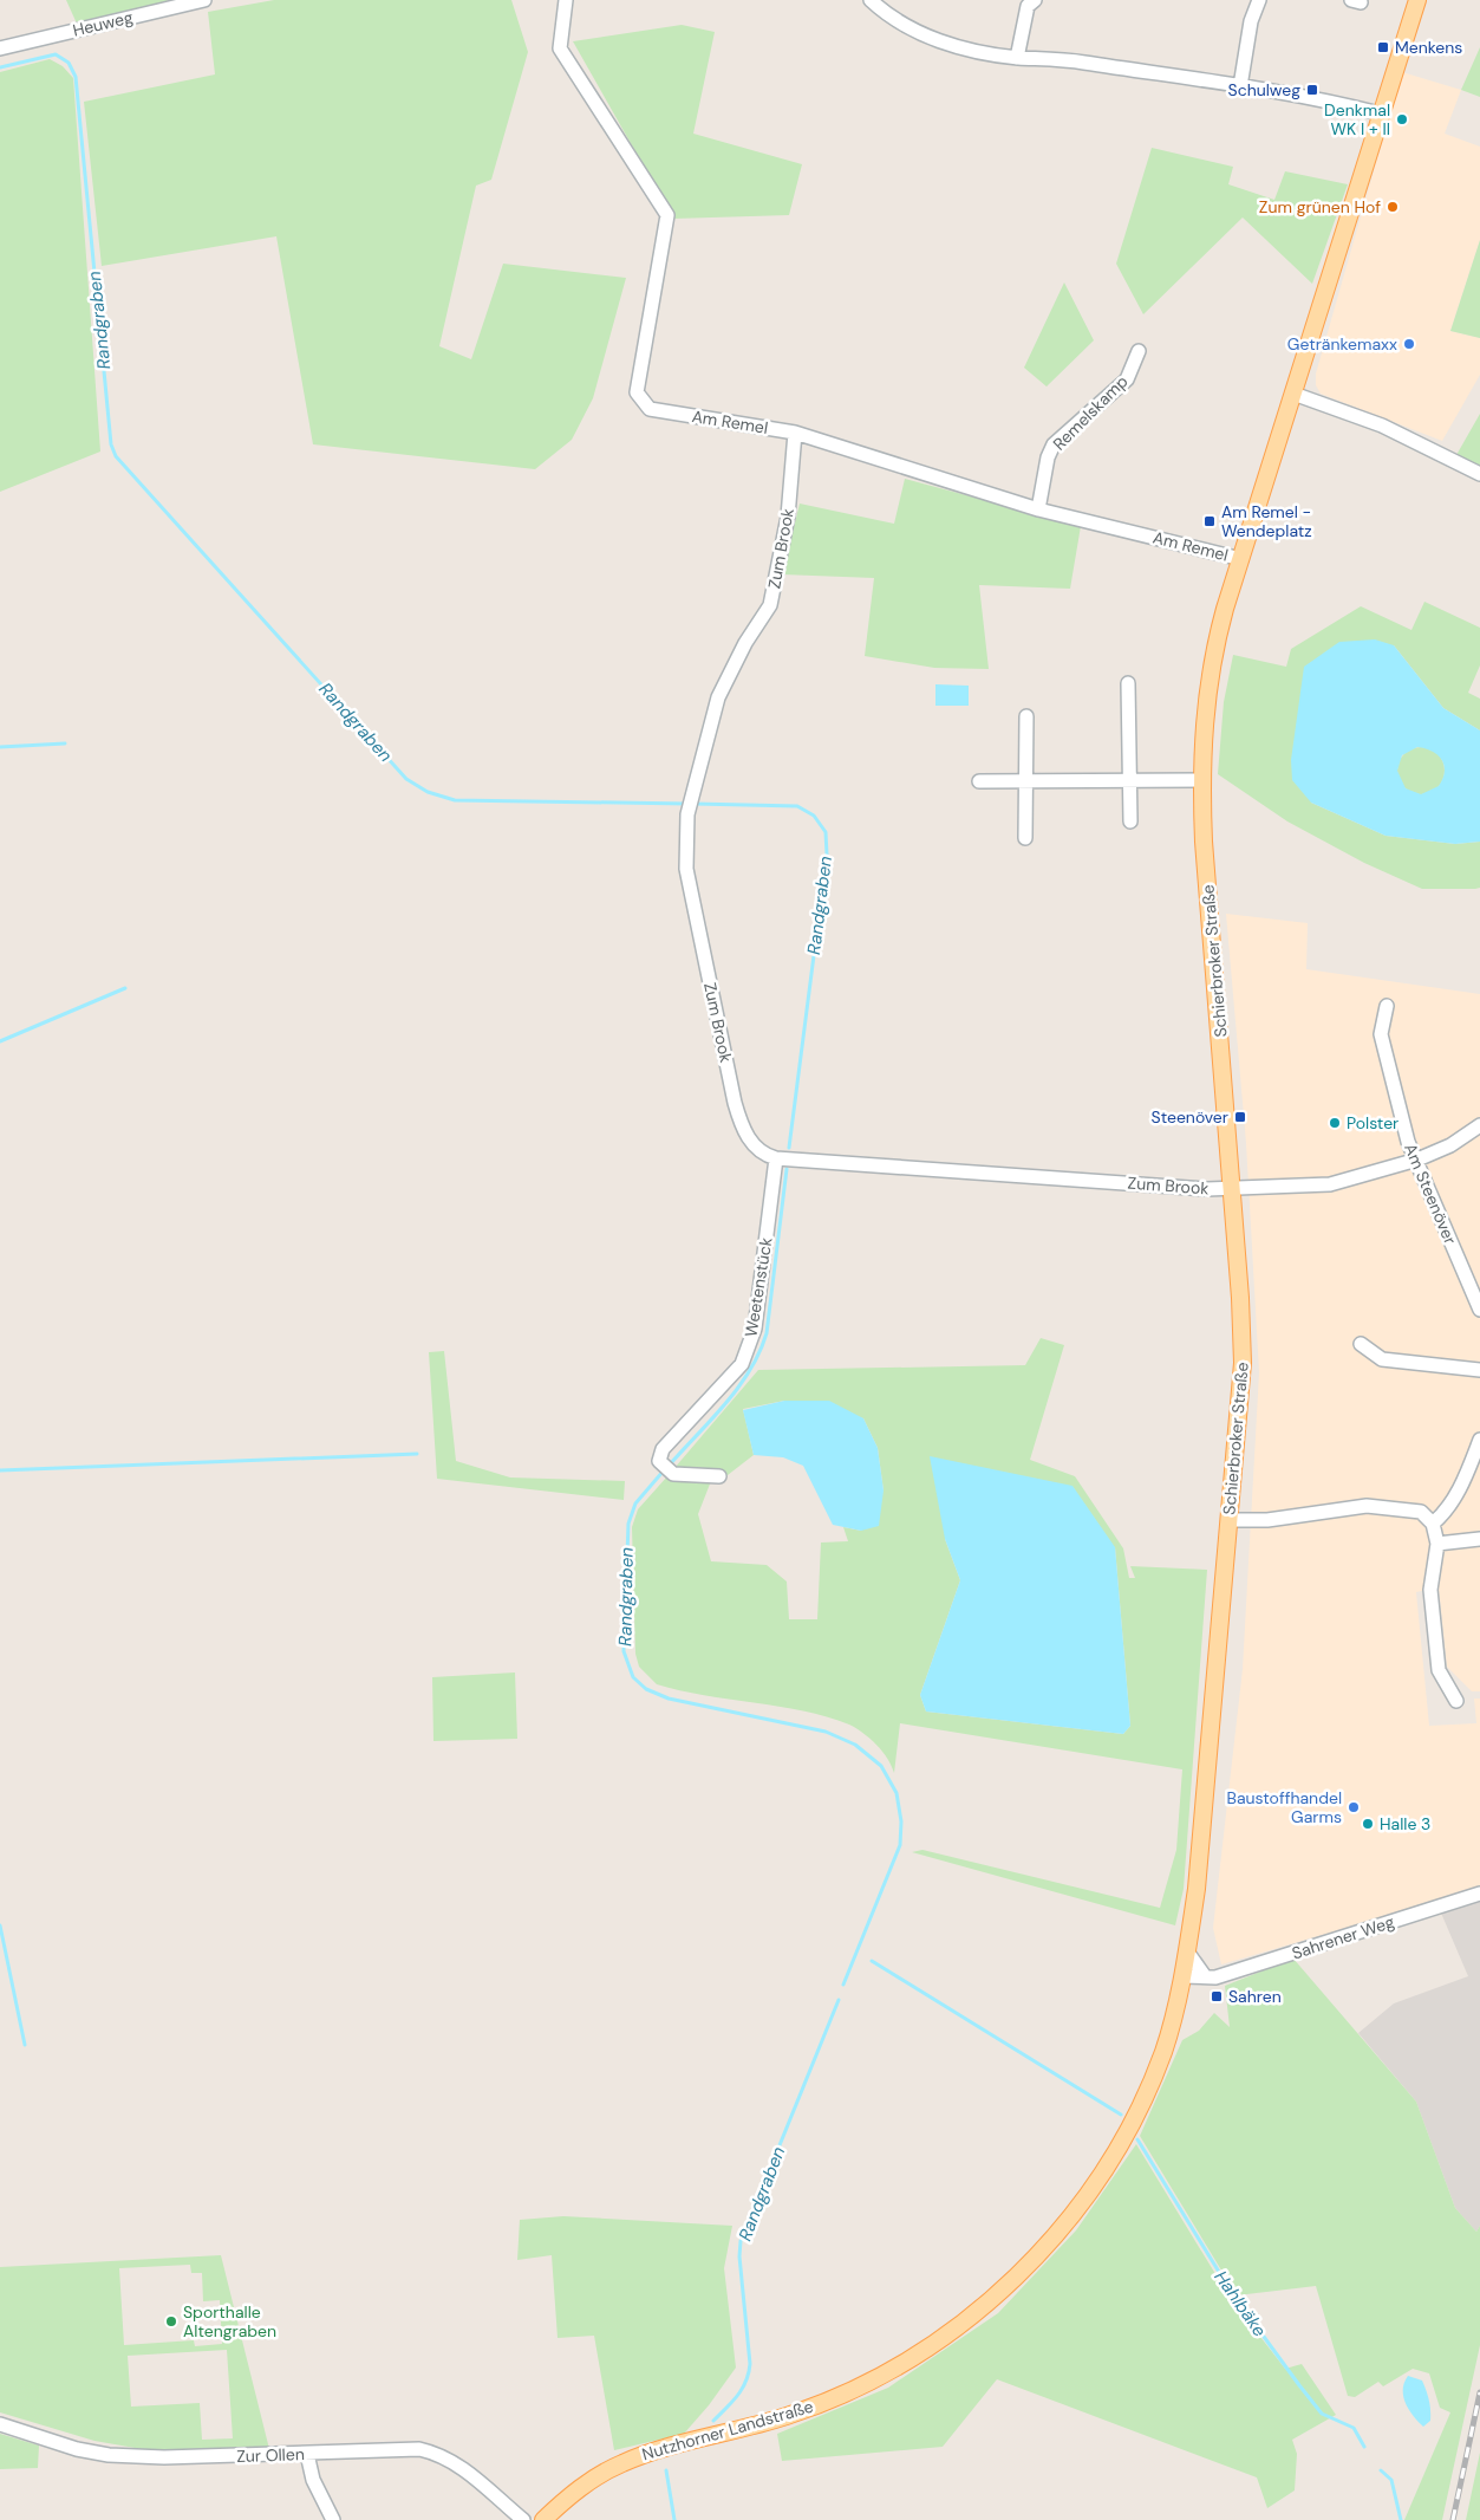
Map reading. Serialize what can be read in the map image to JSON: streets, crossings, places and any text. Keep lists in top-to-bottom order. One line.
{"streets":{"main road":["Schierbroker Straße","Nutzhorner Landstraße"],"street":["Heuweg","Remelskamp","Am Remel","Zum Brook","Am Steenöver","Weetenstück","Sahrener Weg","Zur Ollen"]},"crossings":[["Remelskamp","Am Remel"],["Am Remel","Zum Brook"],["Am Remel","Schierbroker Straße"],["Zum Brook","Schierbroker Straße"],["Zum Brook","Am Steenöver"],["Zum Brook","Weetenstück"],["Schierbroker Straße","Nutzhorner Landstraße"],["Sahrener Weg","Nutzhorner Landstraße"]],"water":["Randgraben","Hahlbäke"],"places":{"transit":["Menkens","Schulweg","Am Remel - Wendeplatz","Steenöver","Sahren"],"other":["Denkmal WK I + II","Zum grünen Hof","Getränkemaxx","Polster","Baustoffhandel Garms","Halle 3","Sporthalle Altengraben"]}}
